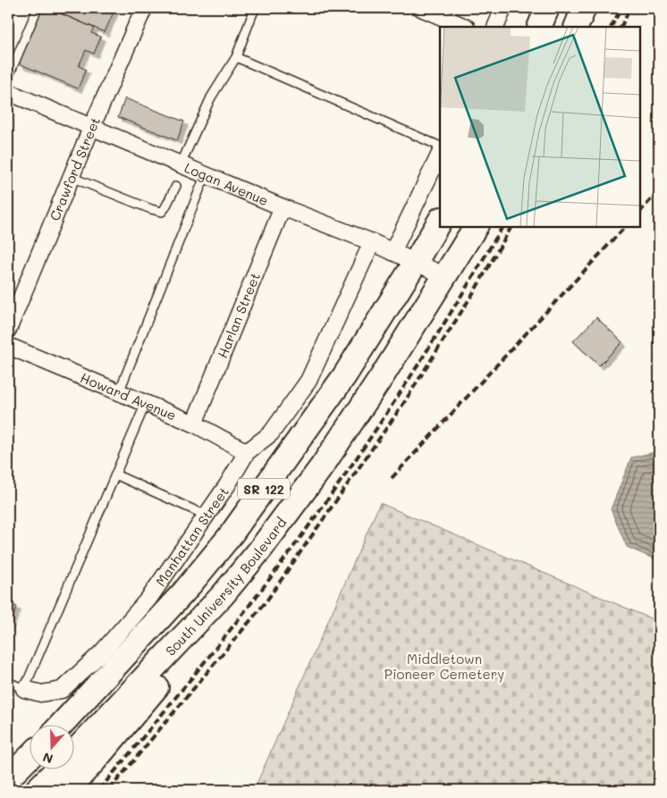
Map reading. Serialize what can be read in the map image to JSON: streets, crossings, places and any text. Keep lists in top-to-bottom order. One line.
{"streets":{"main road":["SR 122","South University Boulevard"],"street":["Crawford Street","Logan Avenue","Harlan Street","Howard Avenue","Manhattan Street"]},"crossings":[["Crawford Street","Logan Avenue"],["Logan Avenue","Harlan Street"],["Logan Avenue","Manhattan Street"],["Logan Avenue","South University Boulevard"],["Harlan Street","Howard Avenue"],["Howard Avenue","Manhattan Street"]],"parks":["Middletown Pioneer Cemetery"],"north":"bottom"}
